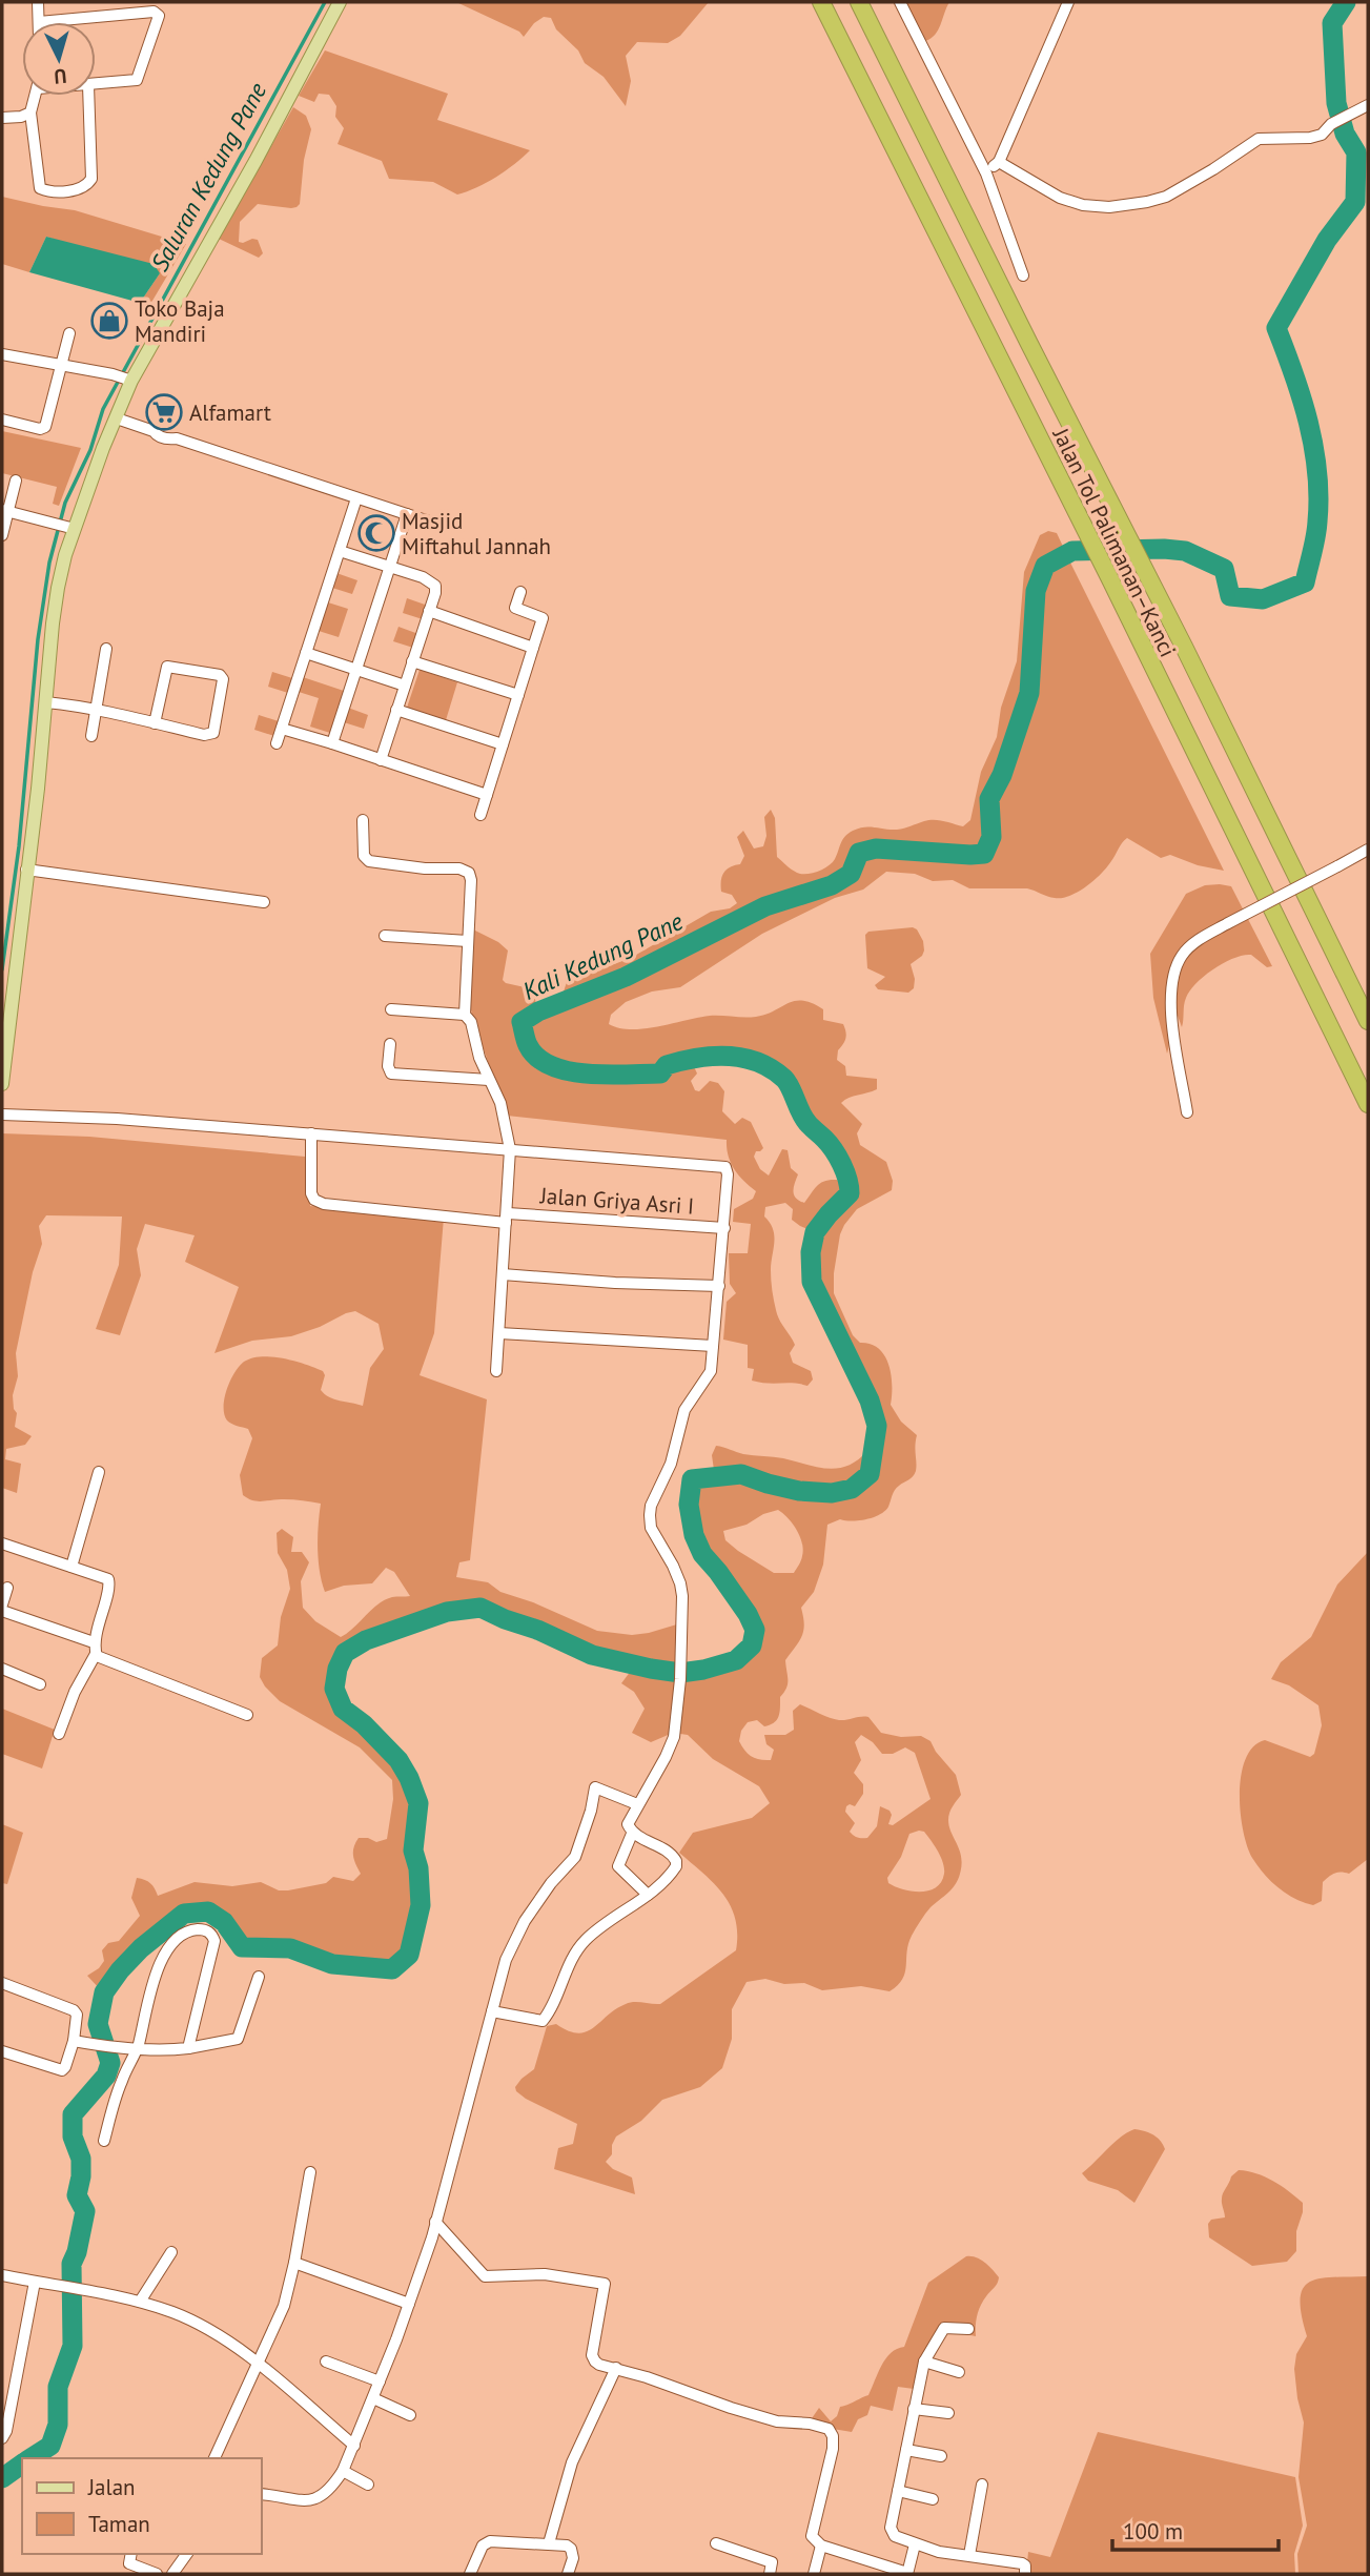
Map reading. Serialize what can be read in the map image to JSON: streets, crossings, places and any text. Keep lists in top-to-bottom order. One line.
{"streets":{"highway":["Jalan Tol Palimanan–Kanci"],"street":["Jalan Griya Asri I"]},"water":["Saluran Kedung Pane","Kali Kedung Pane"],"places":{"shop":["Toko Baja Mandiri"],"supermarket":["Alfamart"],"mosque":["Masjid Miftahul Jannah"]},"legend":["Jalan","Taman"],"scale_bar":"100 m","north":"bottom"}
